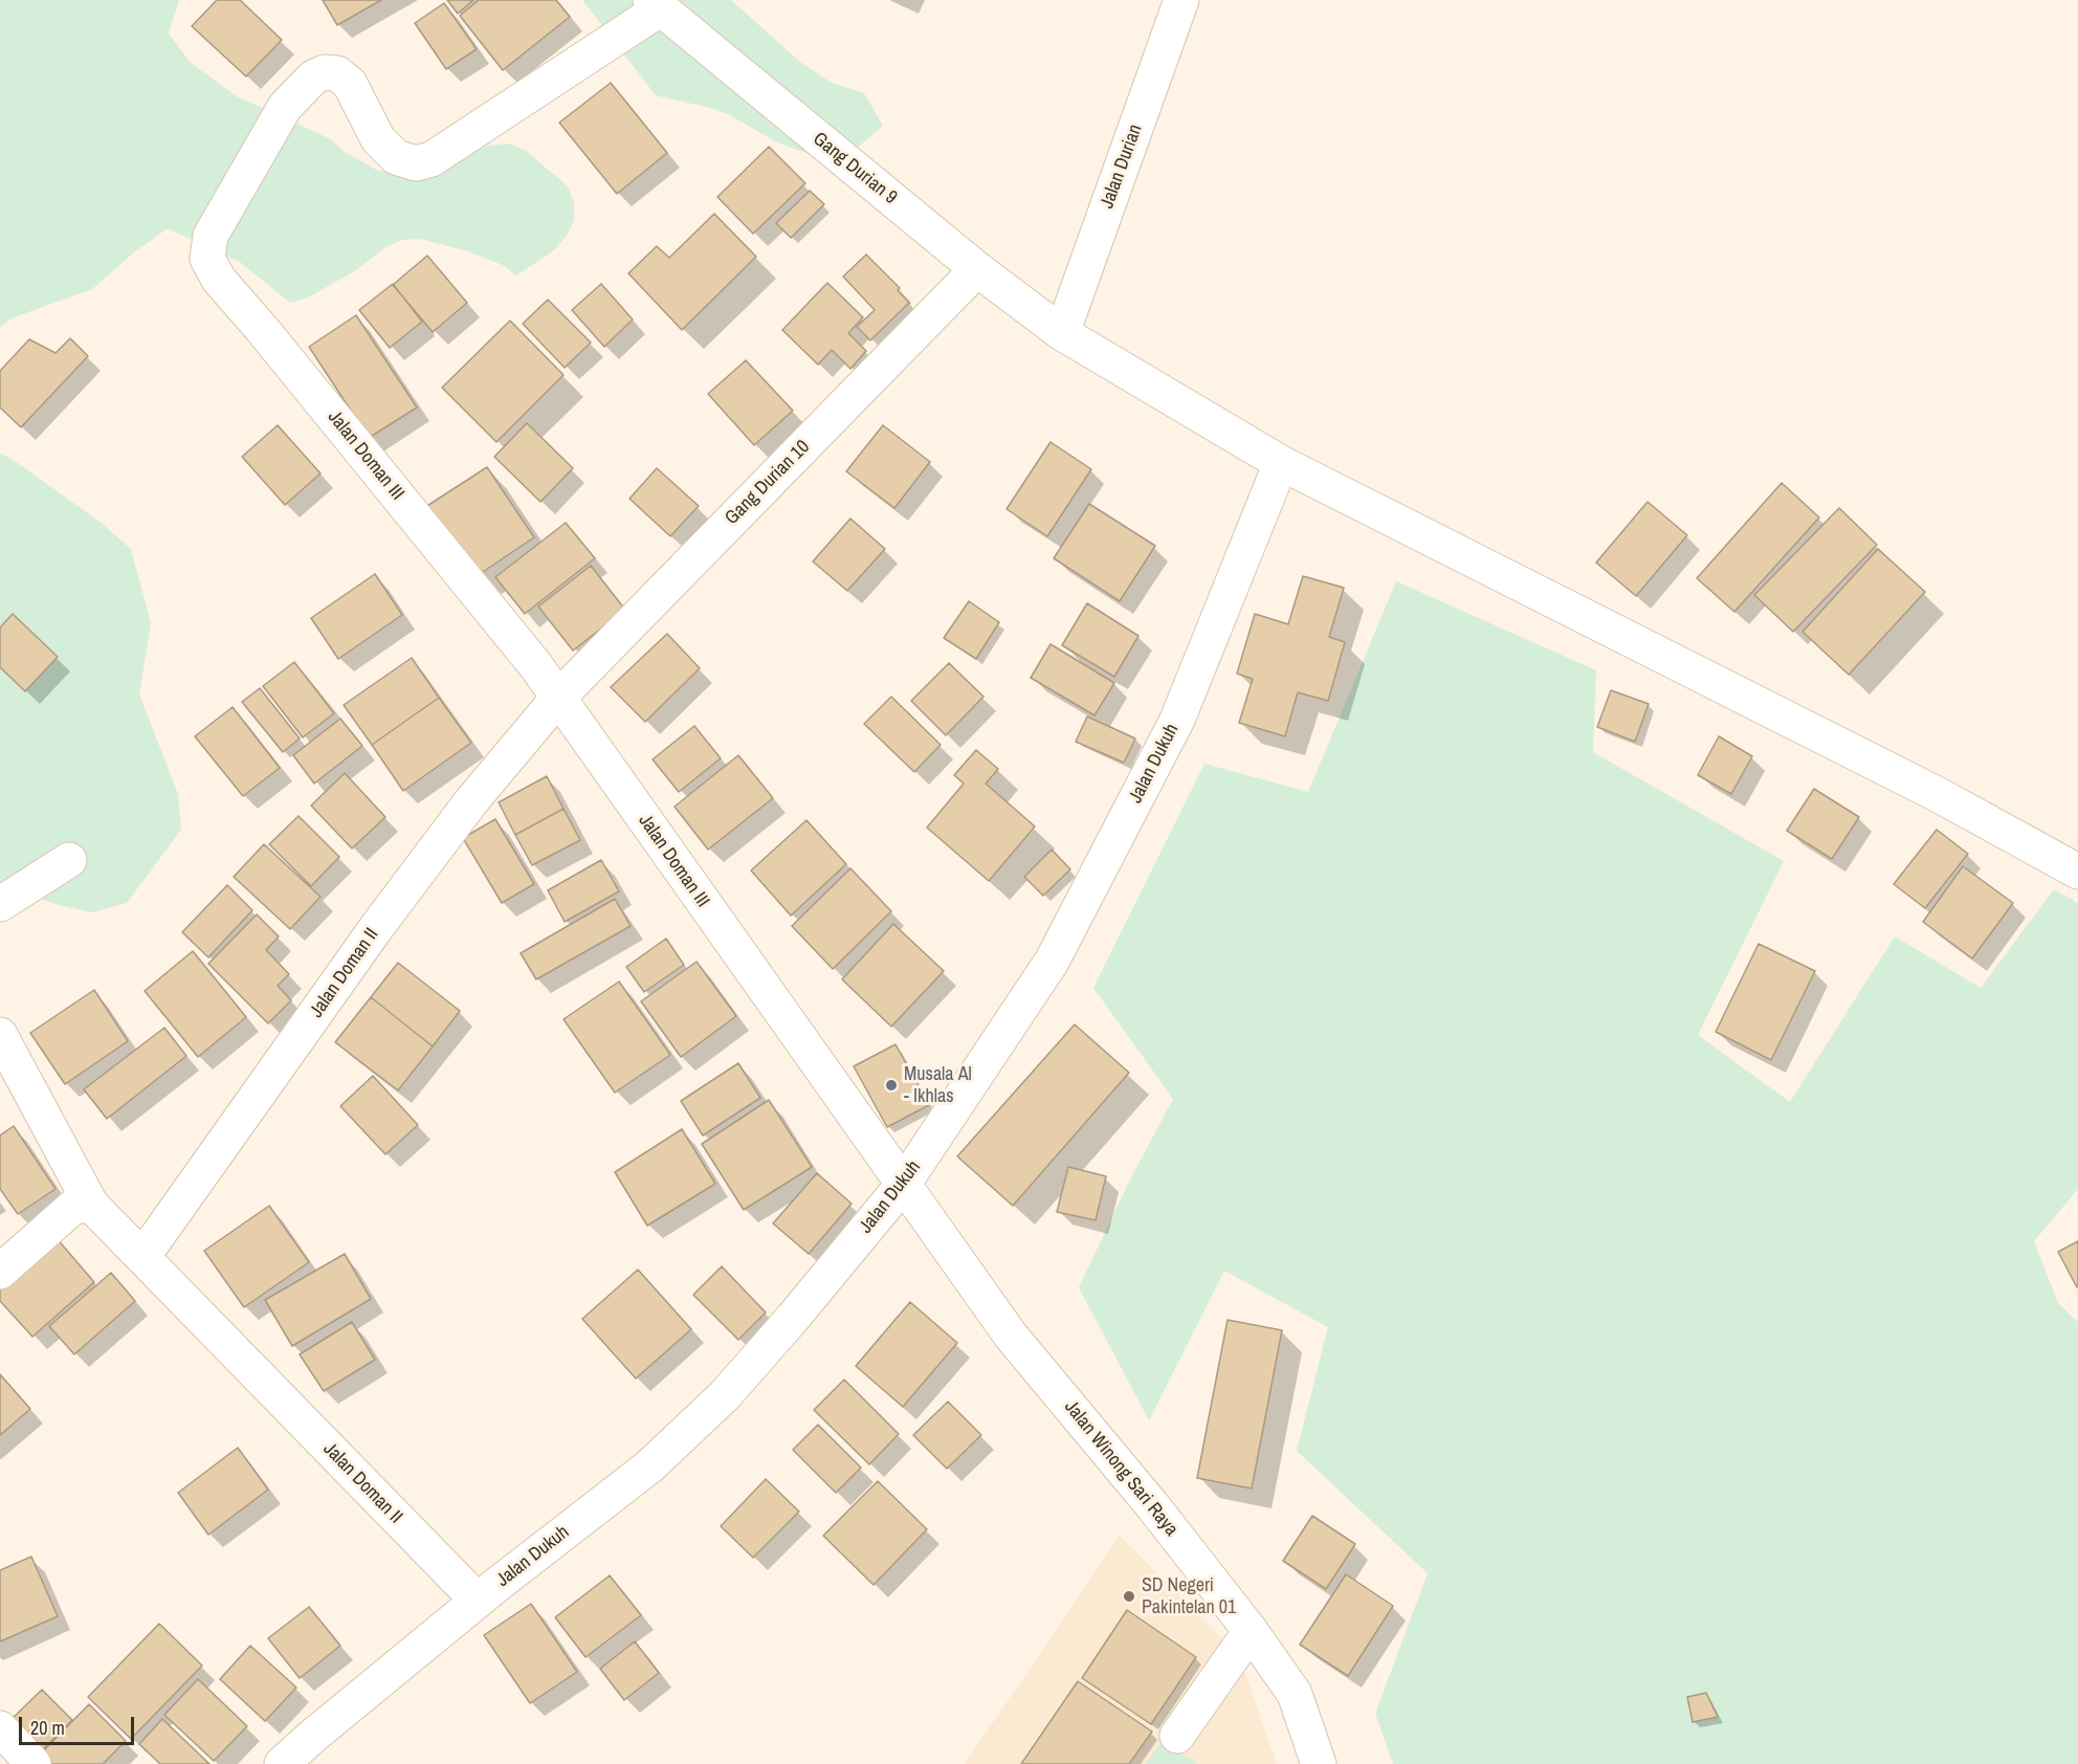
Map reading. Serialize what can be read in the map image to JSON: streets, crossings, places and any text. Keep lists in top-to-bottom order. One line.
{"streets":{"street":["Jalan Durian","Gang Durian 9","Jalan Doman III","Gang Durian 10","Jalan Dukuh","Jalan Doman II","Jalan Winong Sari Raya"]},"crossings":[["Jalan Durian","Gang Durian 9"],["Gang Durian 9","Jalan Doman III"],["Gang Durian 9","Gang Durian 10"],["Gang Durian 9","Jalan Dukuh"],["Jalan Doman III","Gang Durian 10"],["Jalan Doman III","Jalan Dukuh"],["Jalan Doman III","Jalan Doman II"],["Jalan Doman III","Jalan Winong Sari Raya"],["Gang Durian 10","Jalan Doman II"],["Jalan Dukuh","Jalan Doman II"],["Jalan Dukuh","Jalan Winong Sari Raya"]],"places":["Musala Al - Ikhlas","SD Negeri Pakintelan 01"],"scale_bar":"20 m"}
